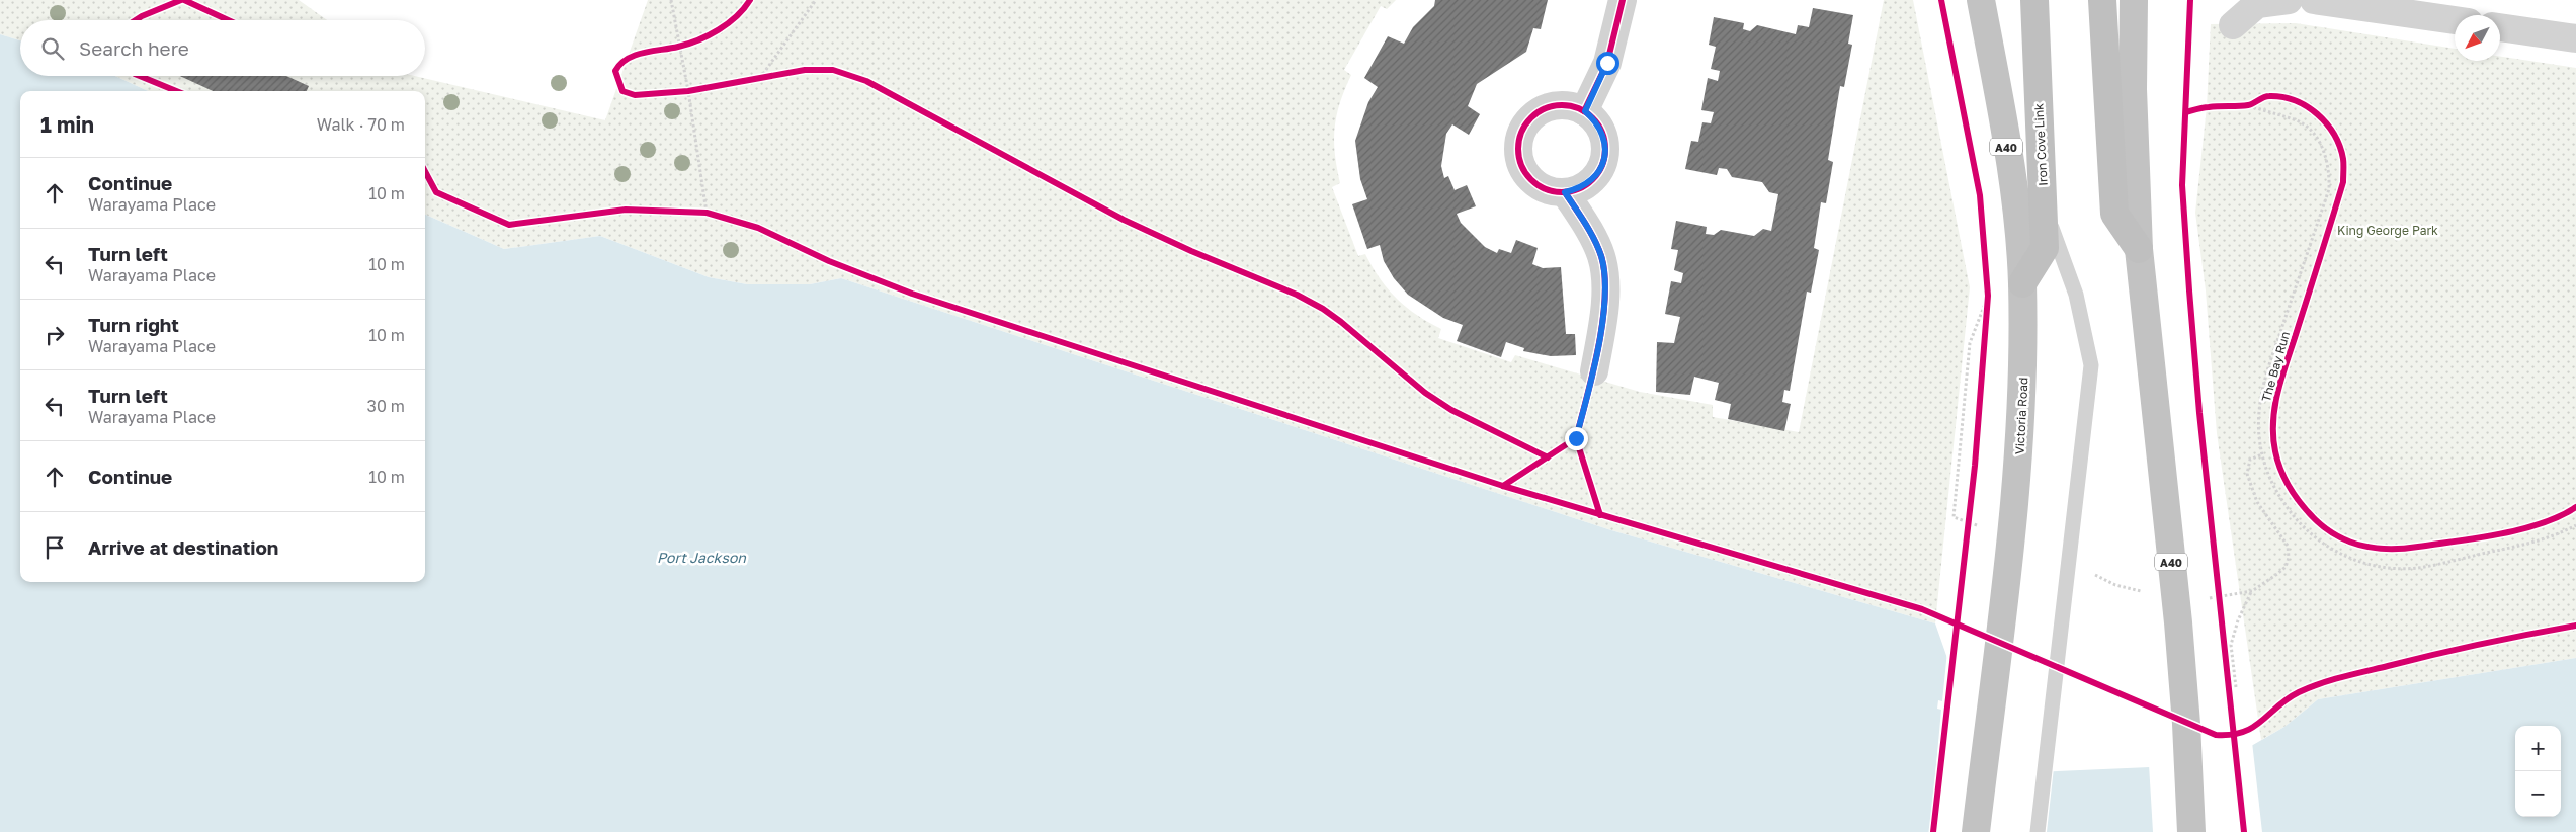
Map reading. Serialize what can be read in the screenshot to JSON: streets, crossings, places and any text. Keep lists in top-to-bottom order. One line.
{"streets":{"highway":["Iron Cove Link","A40","Victoria Road"],"cycle path":["The Bay Run"]},"crossings":[["Iron Cove Link","Victoria Road"]],"water":["Port Jackson"],"parks":["King George Park"],"north":"bottom left","page":{"search":"Search here","heading":["1 min","Walk · 70 m"],"list":[["Continue","Warayama Place","10 m"],["Turn left","Warayama Place","10 m"],["Turn right","Warayama Place","10 m"],["Turn left","Warayama Place","30 m"],["Continue","10 m"],"Arrive at destination"],"map_buttons":["+","−"]}}
